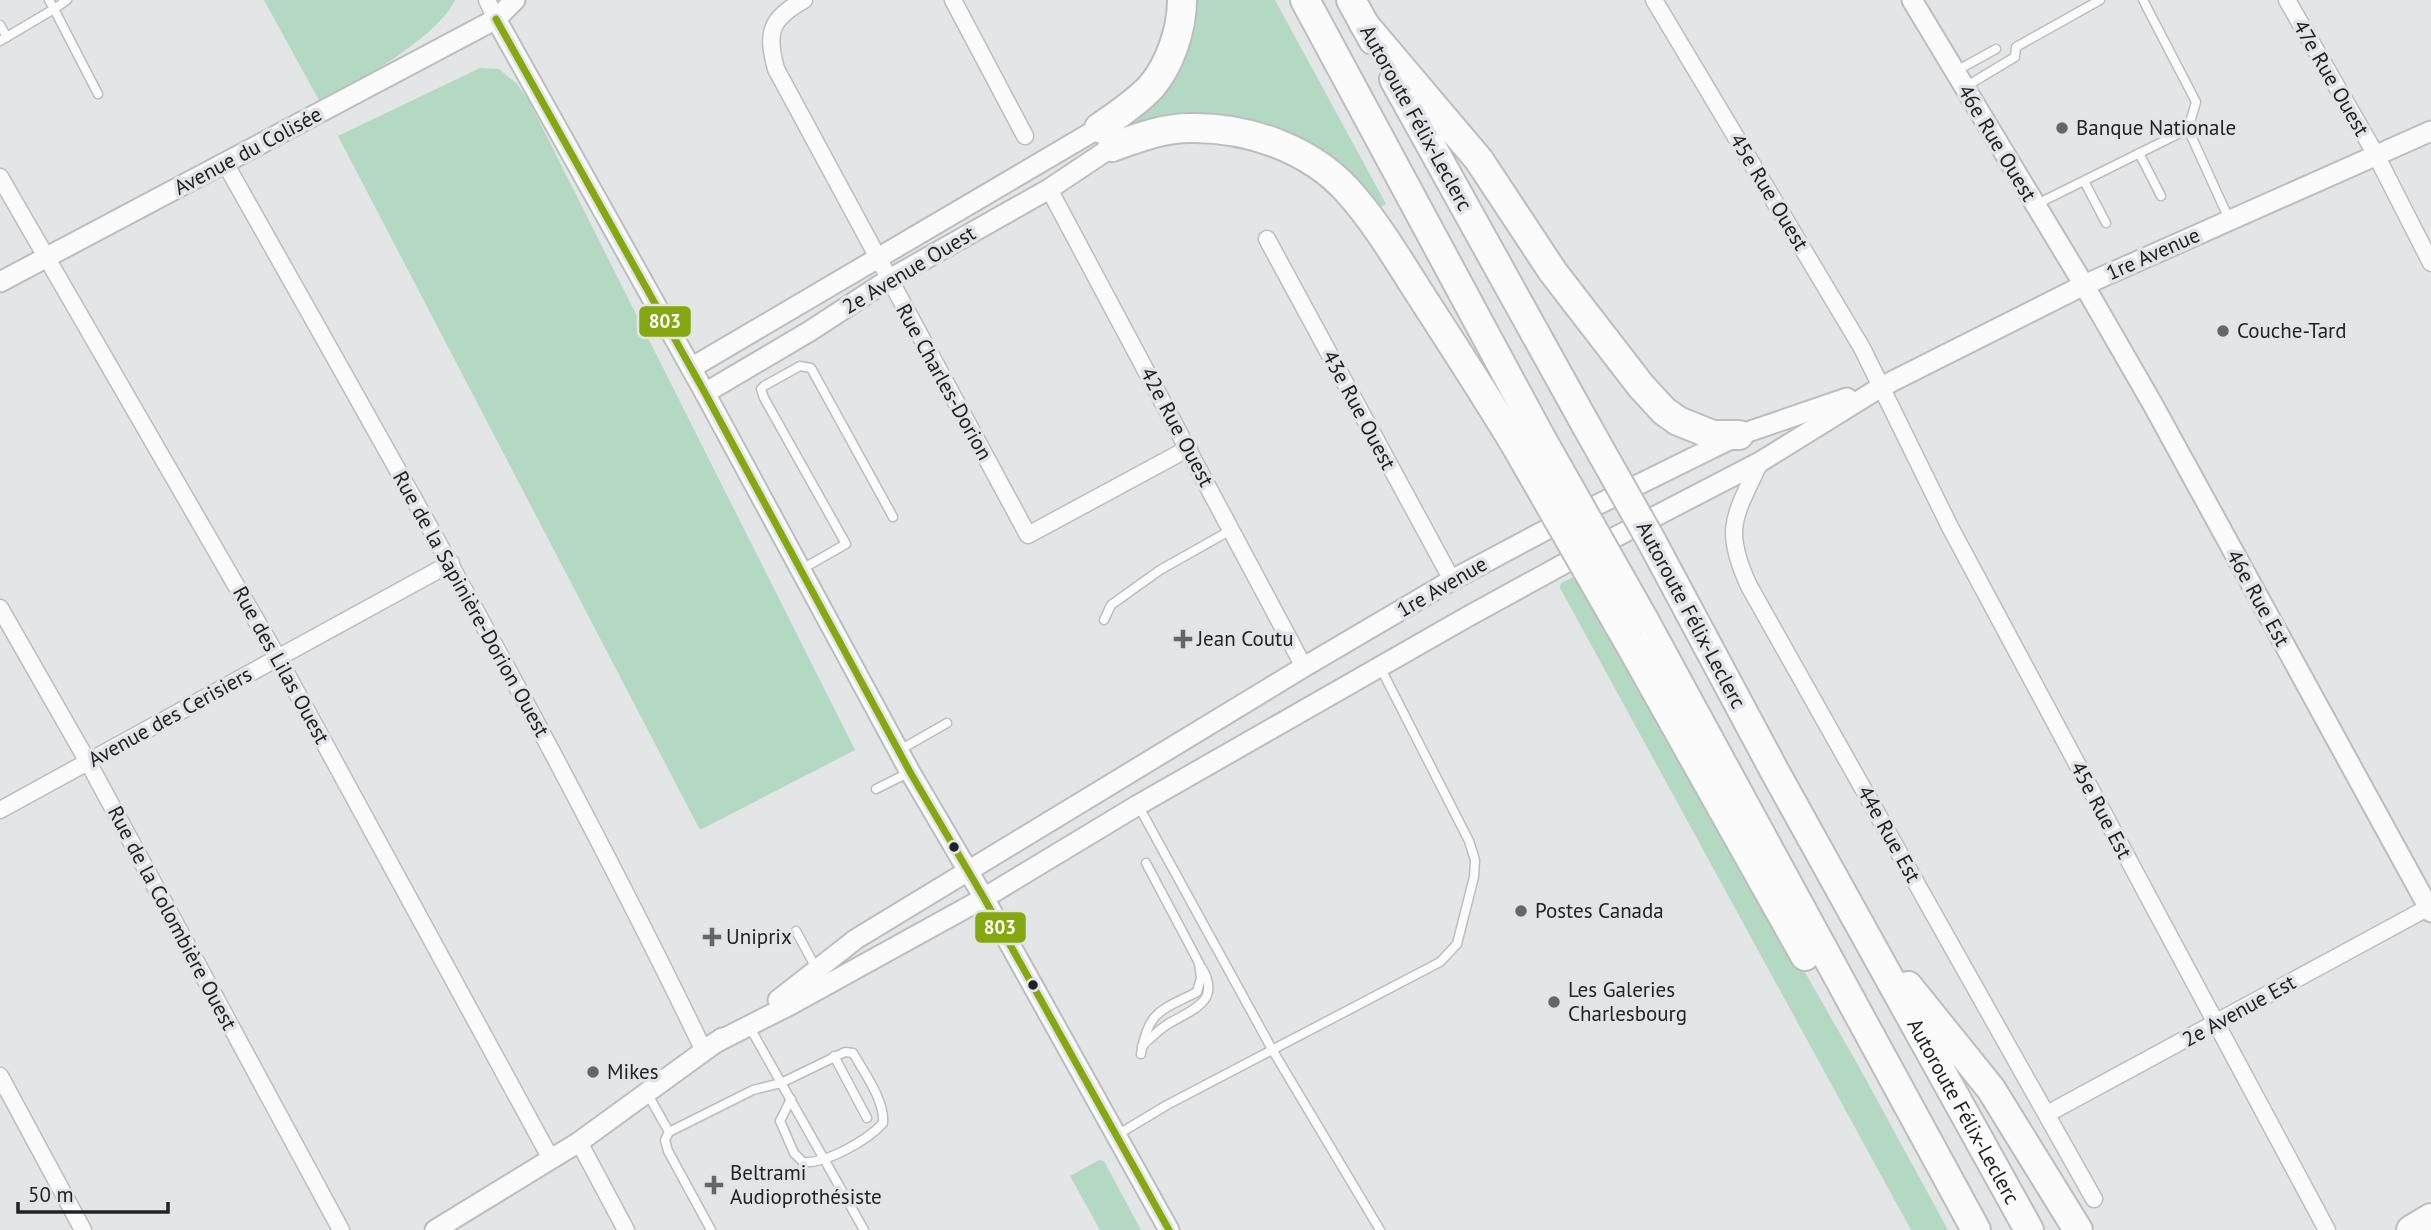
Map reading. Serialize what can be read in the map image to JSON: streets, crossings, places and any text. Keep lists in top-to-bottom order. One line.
{"streets":{"highway":["Autoroute Félix-Leclerc"],"street":["47e Rue Ouest","46e Rue Ouest","Avenue du Colisée","45e Rue Ouest","1re Avenue","2e Avenue Ouest","Rue Charles-Dorion","43e Rue Ouest","42e Rue Ouest","46e Rue Est","Rue de la Sapinière-Dorion Ouest","Rue des Lilas Ouest","Avenue des Cerisiers","45e Rue Est","44e Rue Est","Rue de la Colombière Ouest","2e Avenue Est"]},"crossings":[["47e Rue Ouest","1re Avenue"],["46e Rue Ouest","1re Avenue"],["46e Rue Ouest","46e Rue Est"],["Avenue du Colisée","Rue de la Sapinière-Dorion Ouest"],["Avenue du Colisée","Rue des Lilas Ouest"],["45e Rue Ouest","1re Avenue"],["45e Rue Ouest","45e Rue Est"],["1re Avenue","43e Rue Ouest"],["1re Avenue","42e Rue Ouest"],["1re Avenue","46e Rue Est"],["1re Avenue","Rue de la Sapinière-Dorion Ouest"],["1re Avenue","Rue des Lilas Ouest"],["1re Avenue","45e Rue Est"],["1re Avenue","44e Rue Est"],["2e Avenue Ouest","Rue Charles-Dorion"],["2e Avenue Ouest","42e Rue Ouest"],["Rue Charles-Dorion","42e Rue Ouest"],["46e Rue Est","2e Avenue Est"],["Rue de la Sapinière-Dorion Ouest","Avenue des Cerisiers"],["Rue des Lilas Ouest","Avenue des Cerisiers"],["Avenue des Cerisiers","Rue de la Colombière Ouest"],["45e Rue Est","2e Avenue Est"],["44e Rue Est","2e Avenue Est"]],"places":{"other":["Banque Nationale","Couche-Tard","Postes Canada","Les Galeries Charlesbourg","Mikes"],"health":["Jean Coutu","Uniprix","Beltrami Audioprothésiste"]},"lines":["transit line 803"],"scale_bar":"50 m"}
